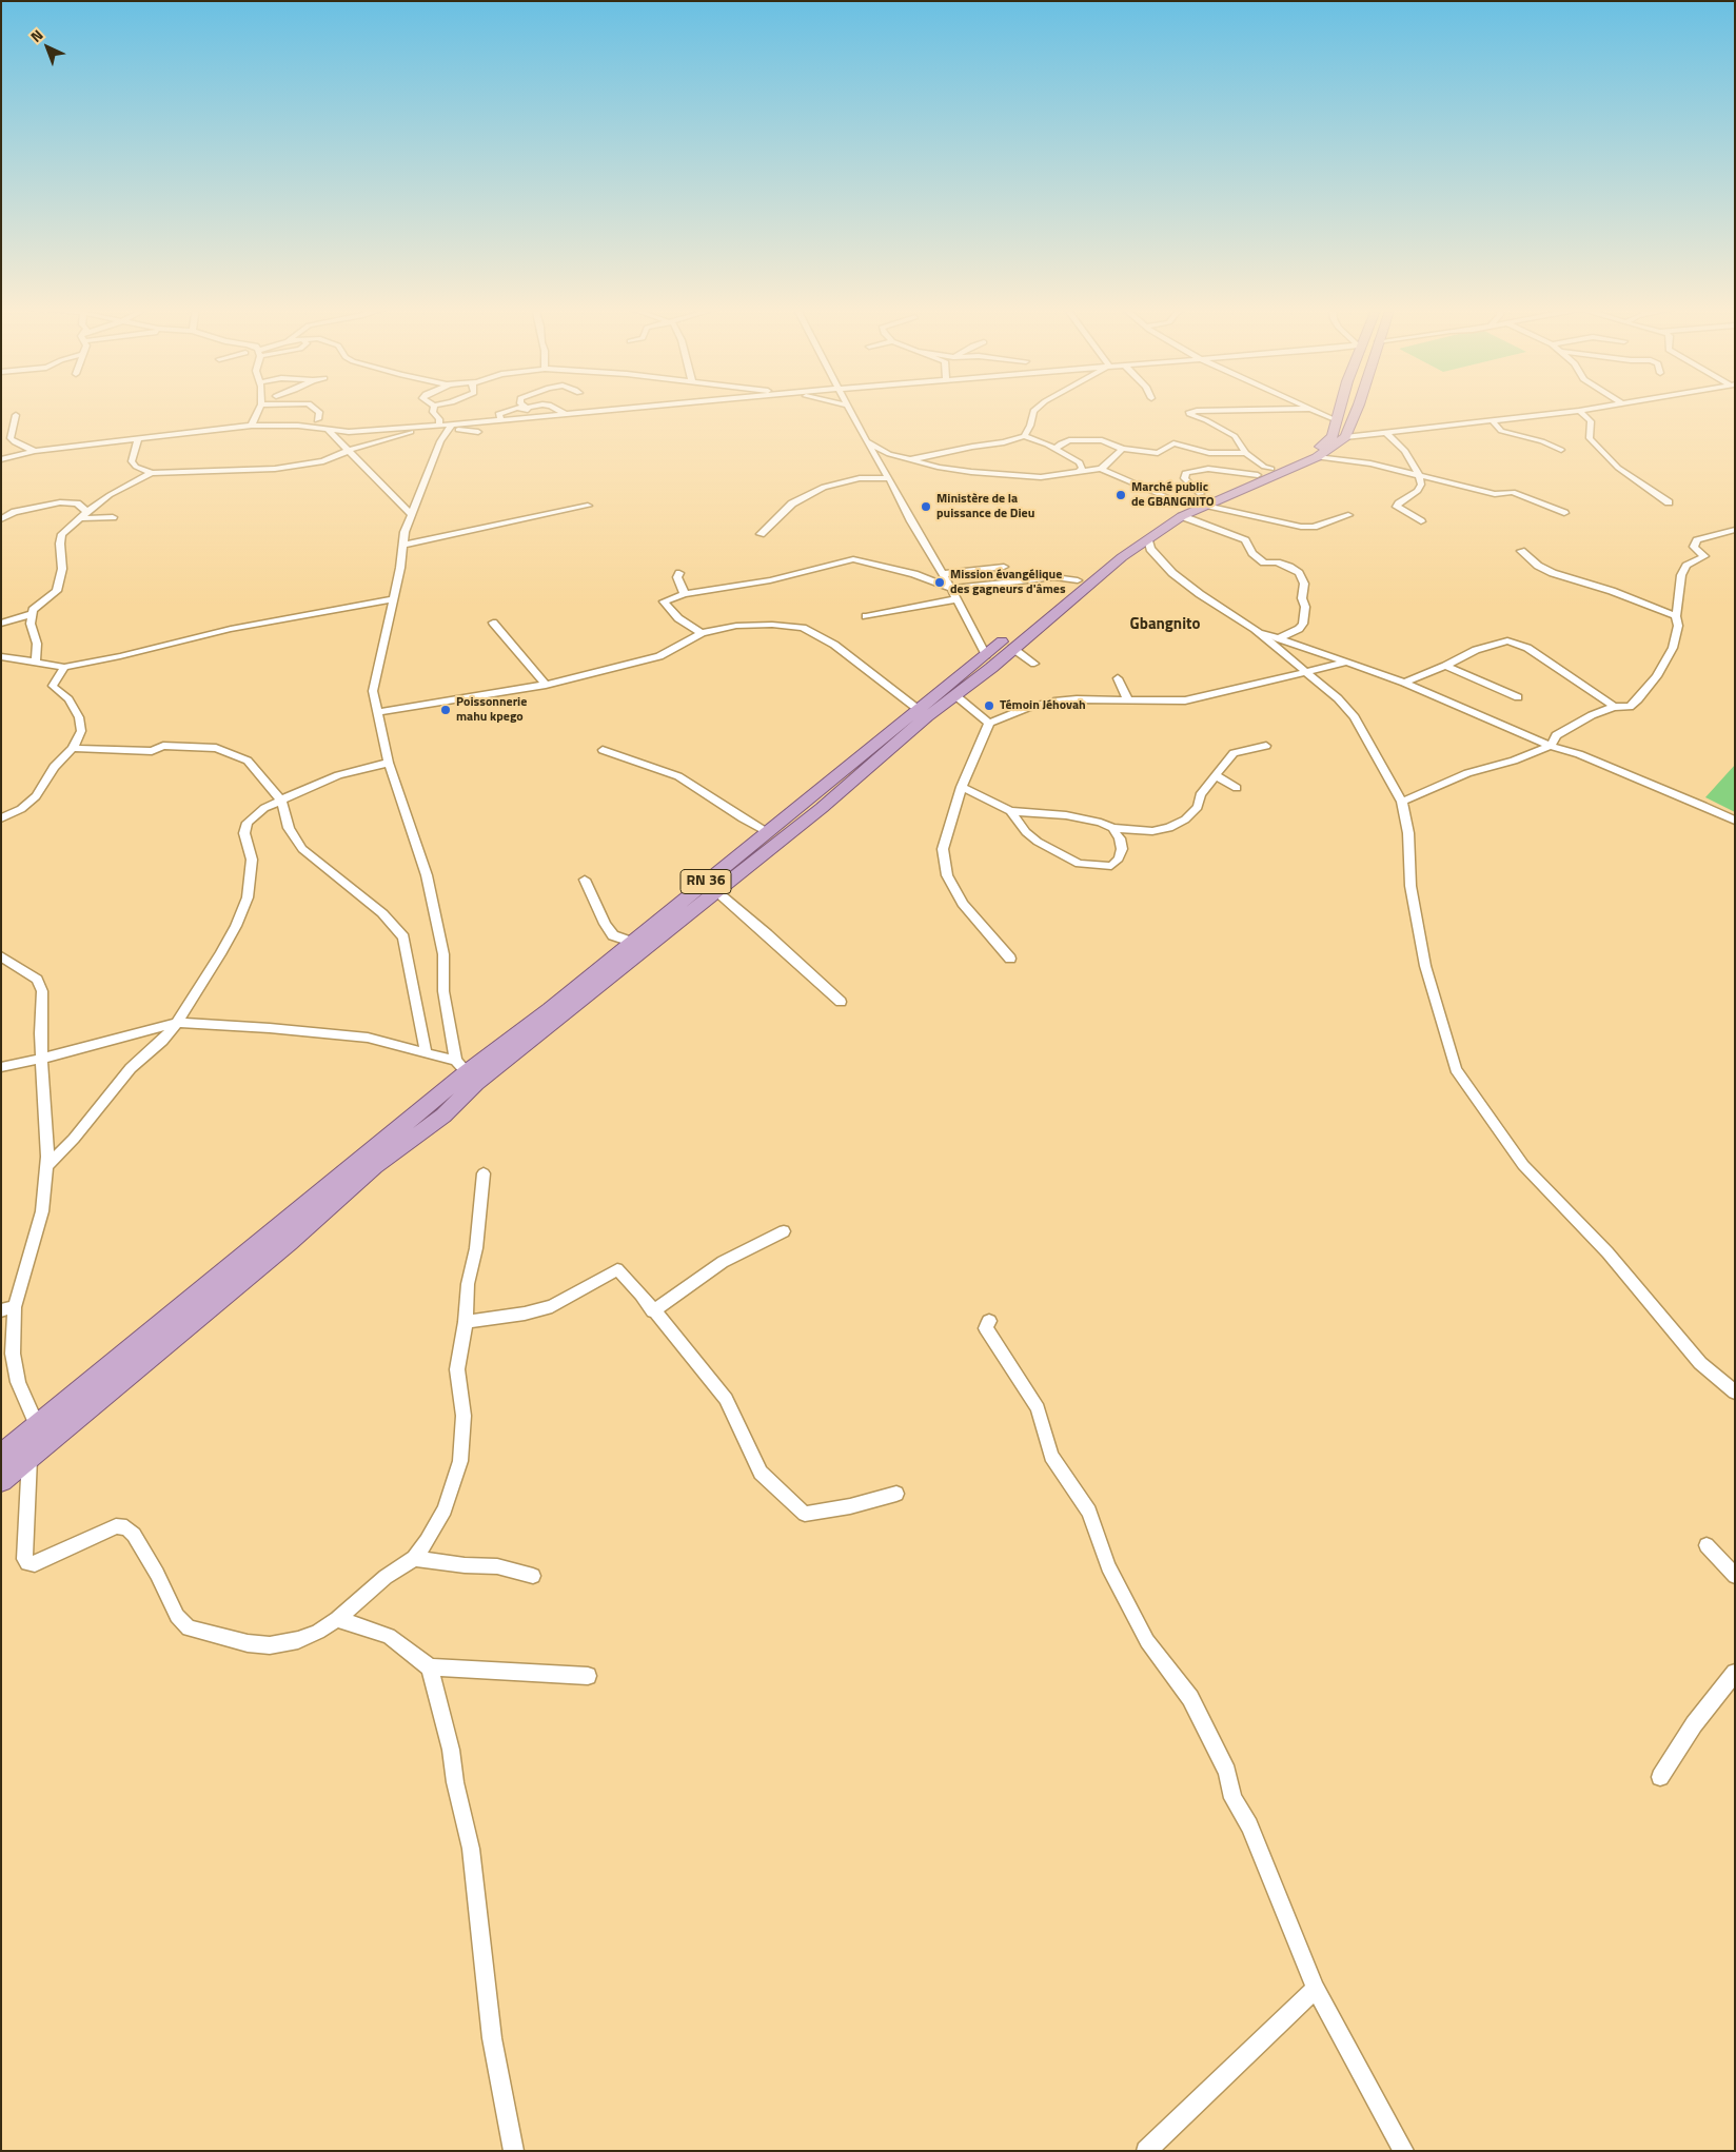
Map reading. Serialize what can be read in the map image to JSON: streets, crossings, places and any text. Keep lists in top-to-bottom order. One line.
{"streets":{"main road":["RN 36"]},"districts":["Gbangnito"],"places":["Marché public de GBANGNITO","Ministère de la puissance de Dieu","Mission évangélique des gagneurs d'âmes","Témoin Jéhovah","Poissonnerie mahu kpego"],"north":"top left"}
